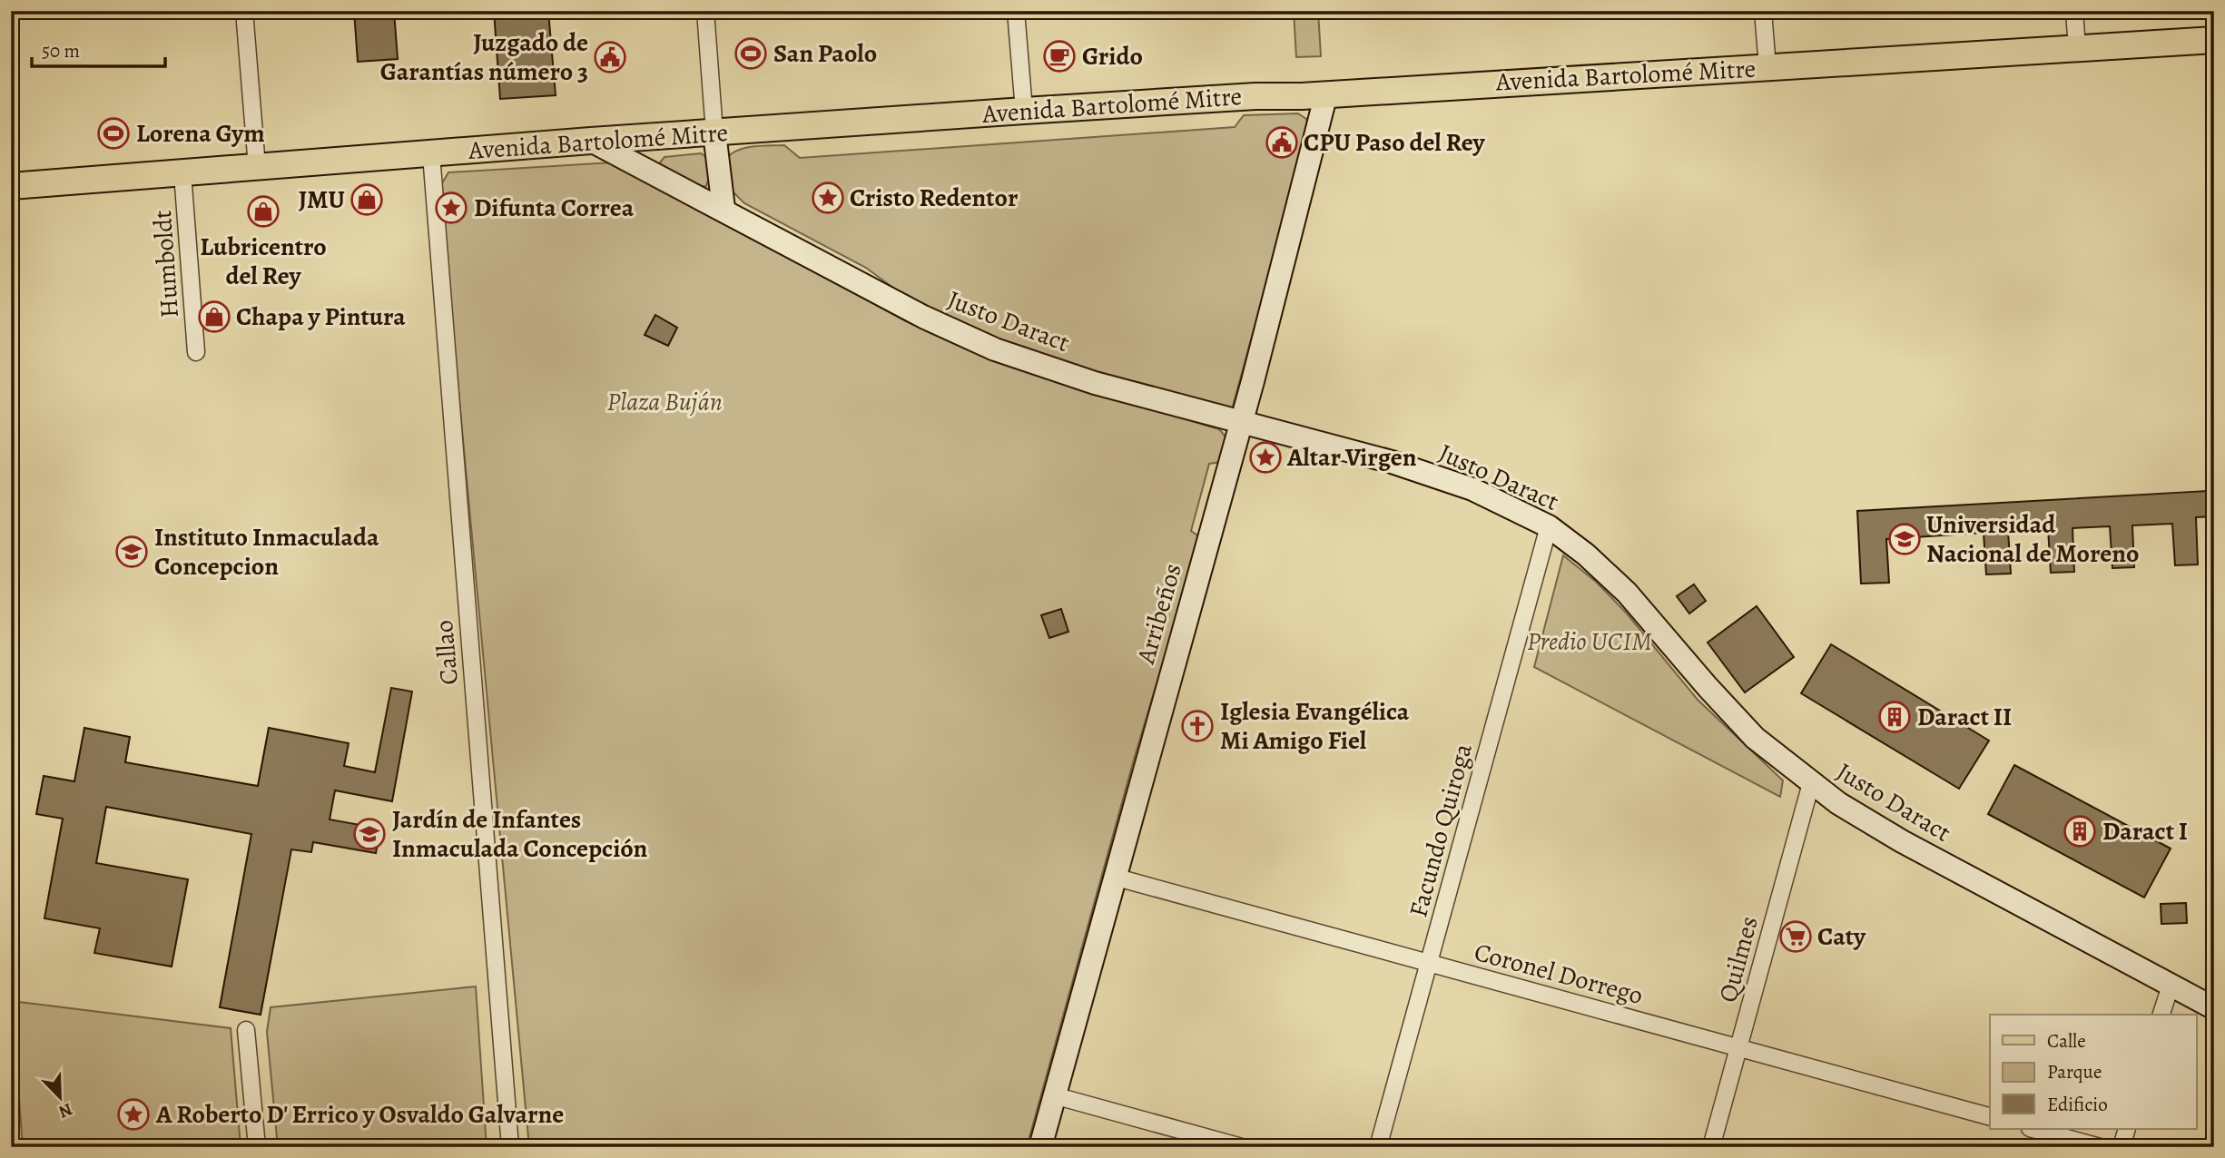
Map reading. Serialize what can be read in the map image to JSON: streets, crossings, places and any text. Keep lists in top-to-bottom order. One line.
{"streets":{"main road":["Avenida Bartolomé Mitre"],"street":["Humboldt","Justo Daract","Arribeños","Callao","Facundo Quiroga","Quilmes","Coronel Dorrego"]},"crossings":[["Avenida Bartolomé Mitre","Humboldt"],["Avenida Bartolomé Mitre","Justo Daract"],["Avenida Bartolomé Mitre","Arribeños"],["Avenida Bartolomé Mitre","Callao"],["Justo Daract","Arribeños"],["Justo Daract","Facundo Quiroga"],["Justo Daract","Quilmes"],["Arribeños","Coronel Dorrego"],["Facundo Quiroga","Coronel Dorrego"],["Quilmes","Coronel Dorrego"]],"parks":["Plaza Buján","Predio UCIM"],"places":{"sports":["San Paolo","Lorena Gym"],"cafe":["Grido"],"public building":["Juzgado de Garantías número 3","CPU Paso del Rey"],"place":["Cristo Redentor","Difunta Correa","Altar Virgen","A Roberto D' Errico y Osvaldo Galvarne"],"shop":["JMU","Lubricentro del Rey","Chapa y Pintura"],"school or university":["Universidad Nacional de Moreno","Instituto Inmaculada Concepcion","Jardín de Infantes Inmaculada Concepción"],"building":["Daract II","Daract I"],"church":["Iglesia Evangélica Mi Amigo Fiel"],"supermarket":["Caty"]},"legend":["Calle","Parque","Edificio"],"scale_bar":"50 m","north":"bottom right"}
